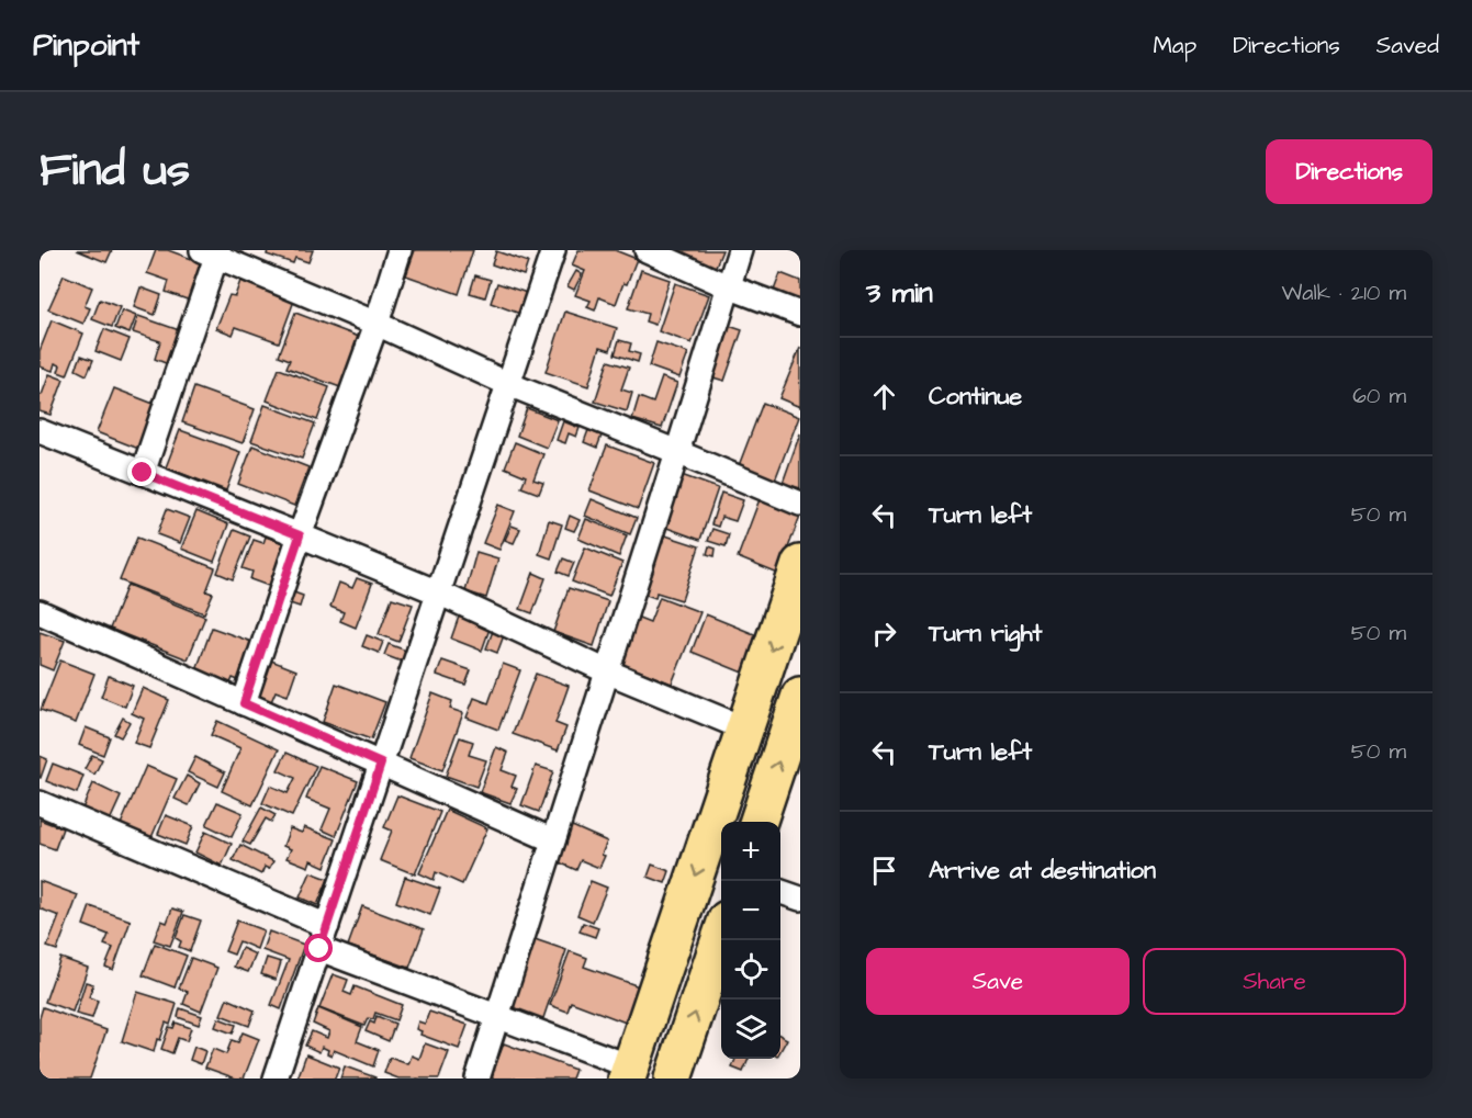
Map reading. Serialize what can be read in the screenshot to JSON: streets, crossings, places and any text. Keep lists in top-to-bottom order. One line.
{"page":{"header":"Pinpoint","nav":["Map","Directions","Saved"],"title":"Find us","buttons":["Directions",["Save","Share"]],"heading":["3 min","Walk · 210 m"],"list":[["Continue","60 m"],["Turn left","50 m"],["Turn right","50 m"],["Turn left","50 m"],"Arrive at destination"],"map_buttons":["+","−"]}}
